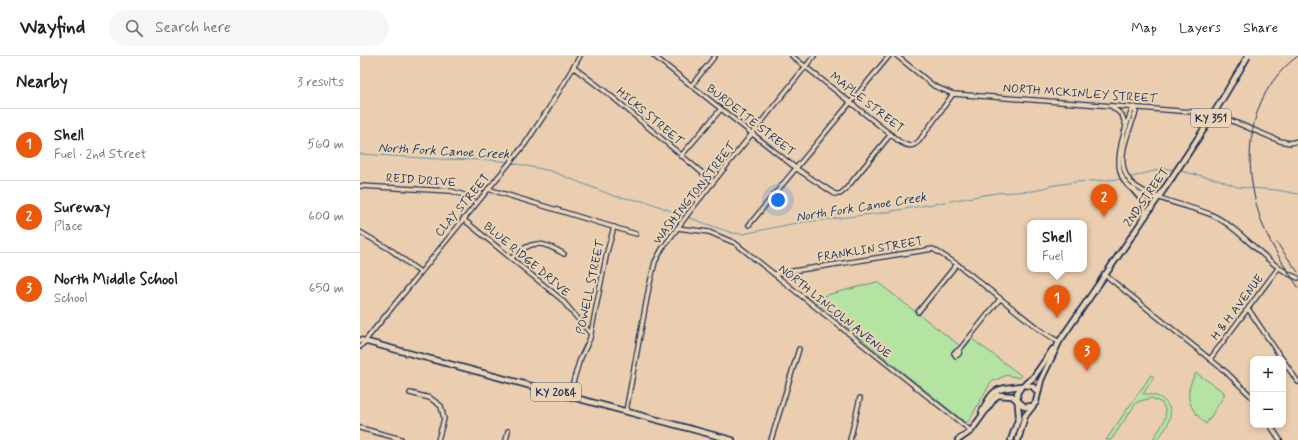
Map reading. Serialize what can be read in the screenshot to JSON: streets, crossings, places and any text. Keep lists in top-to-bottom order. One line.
{"streets":{"main road":["KY 351","2ND STREET","KY 2084"],"street":["NORTH MCKINLEY STREET","MAPLE STREET","HICKS STREET","BURDETTE STREET","REID DRIVE","WASHINGTON STREET","CLAY STREET","FRANKLIN STREET","BLUE RIDGE DRIVE","POWELL STREET","H & H AVENUE","NORTH LINCOLN AVENUE"]},"crossings":[["NORTH MCKINLEY STREET","MAPLE STREET"],["MAPLE STREET","BURDETTE STREET"],["MAPLE STREET","WASHINGTON STREET"],["HICKS STREET","WASHINGTON STREET"],["HICKS STREET","CLAY STREET"],["BURDETTE STREET","WASHINGTON STREET"],["REID DRIVE","CLAY STREET"],["WASHINGTON STREET","NORTH LINCOLN AVENUE"],["WASHINGTON STREET","KY 2084"],["2ND STREET","FRANKLIN STREET"],["CLAY STREET","BLUE RIDGE DRIVE"],["CLAY STREET","KY 2084"],["FRANKLIN STREET","NORTH LINCOLN AVENUE"],["BLUE RIDGE DRIVE","POWELL STREET"],["POWELL STREET","KY 2084"]],"water":["North Fork Canoe Creek"],"page":{"header":"Wayfind","search":"Search here","nav":["Map","Layers","Share"],"heading":["Nearby","3 results"],"list":[{"mark":"1","name":"Shell","note":"Fuel · 2nd Street","value":"560 m"},{"mark":"2","name":"Sureway","note":"Place","value":"600 m"},{"mark":"3","name":"North Middle School","note":"School","value":"650 m"}],"pins":["2","1","3"],"popup":["Shell","Fuel"],"map_buttons":["+","−"]}}
